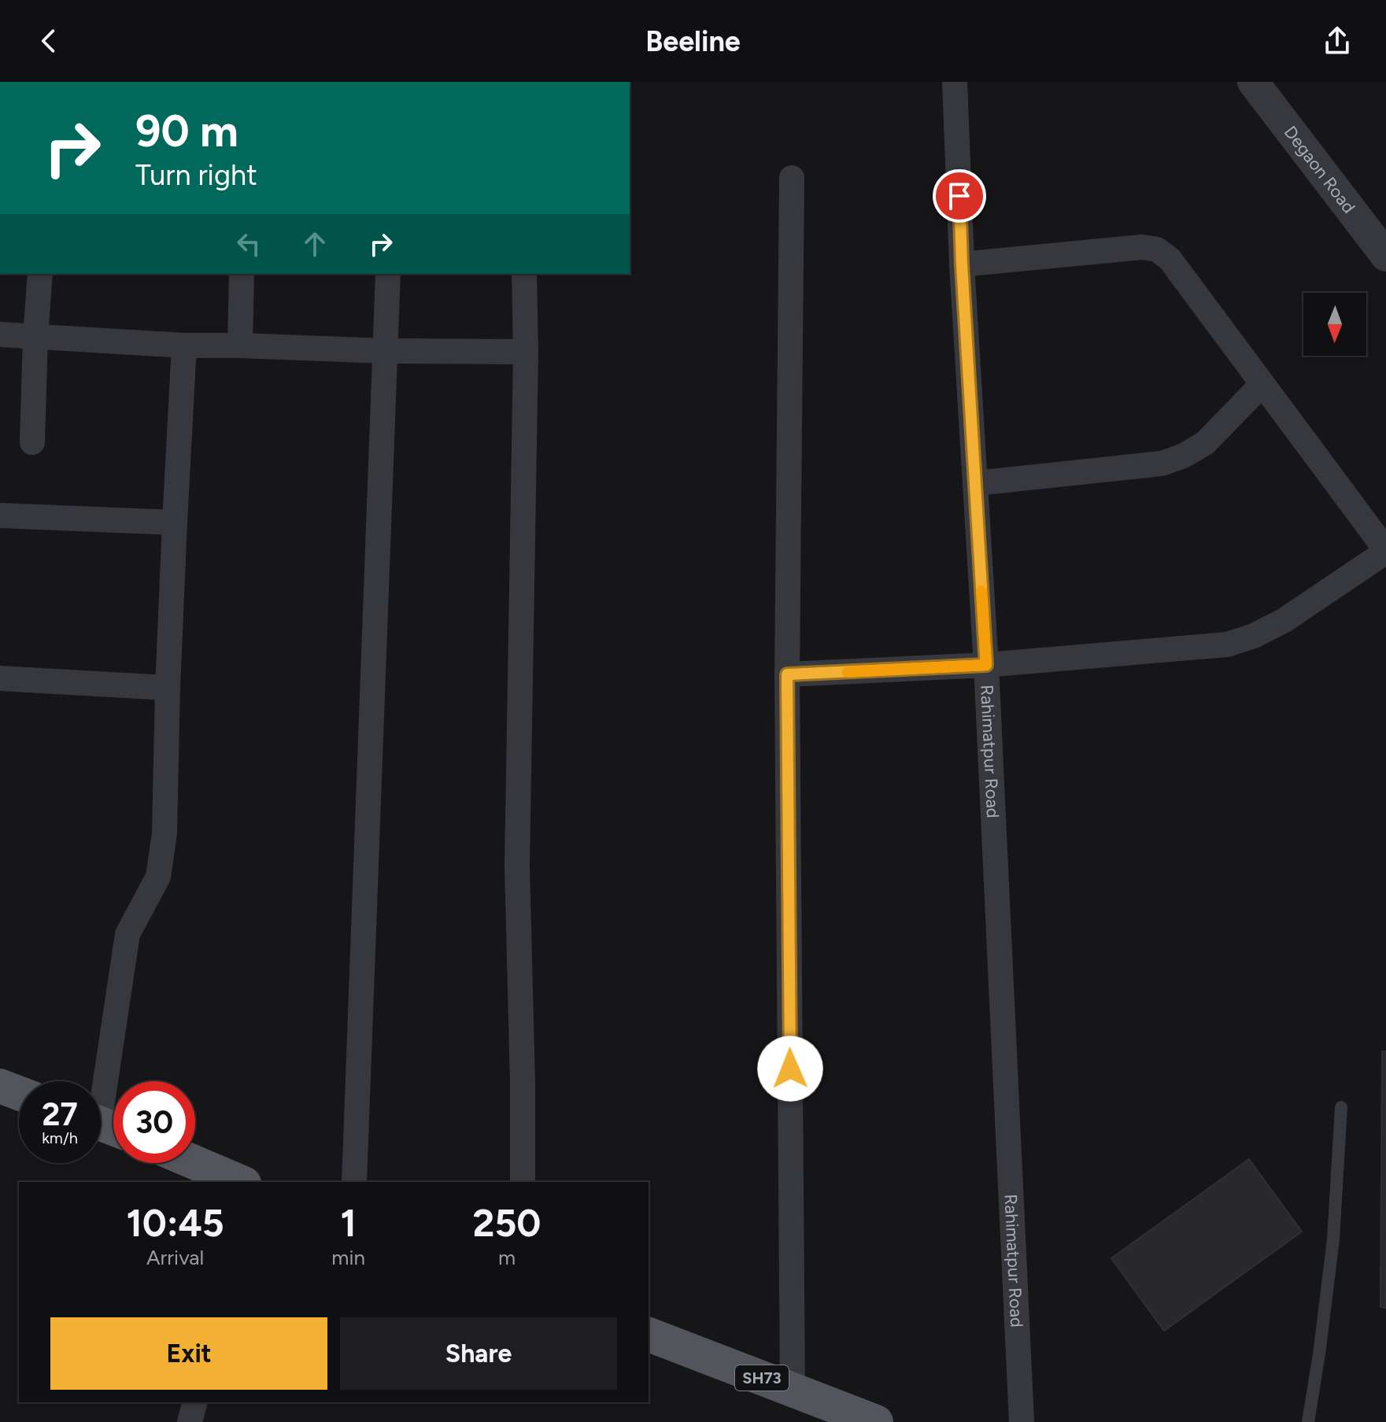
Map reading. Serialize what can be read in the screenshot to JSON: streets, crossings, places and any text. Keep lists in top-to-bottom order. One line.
{"streets":{"main road":["SH73"],"street":["Degaon Road","Rahimatpur Road"]},"north":"bottom","page":{"header":"Beeline","turn":["90 m","Turn right"],"speed":"27 km/h","limit":"30","eta":["10:45","Arrival","1","min","250","m"],"buttons":["Exit","Share"]}}
